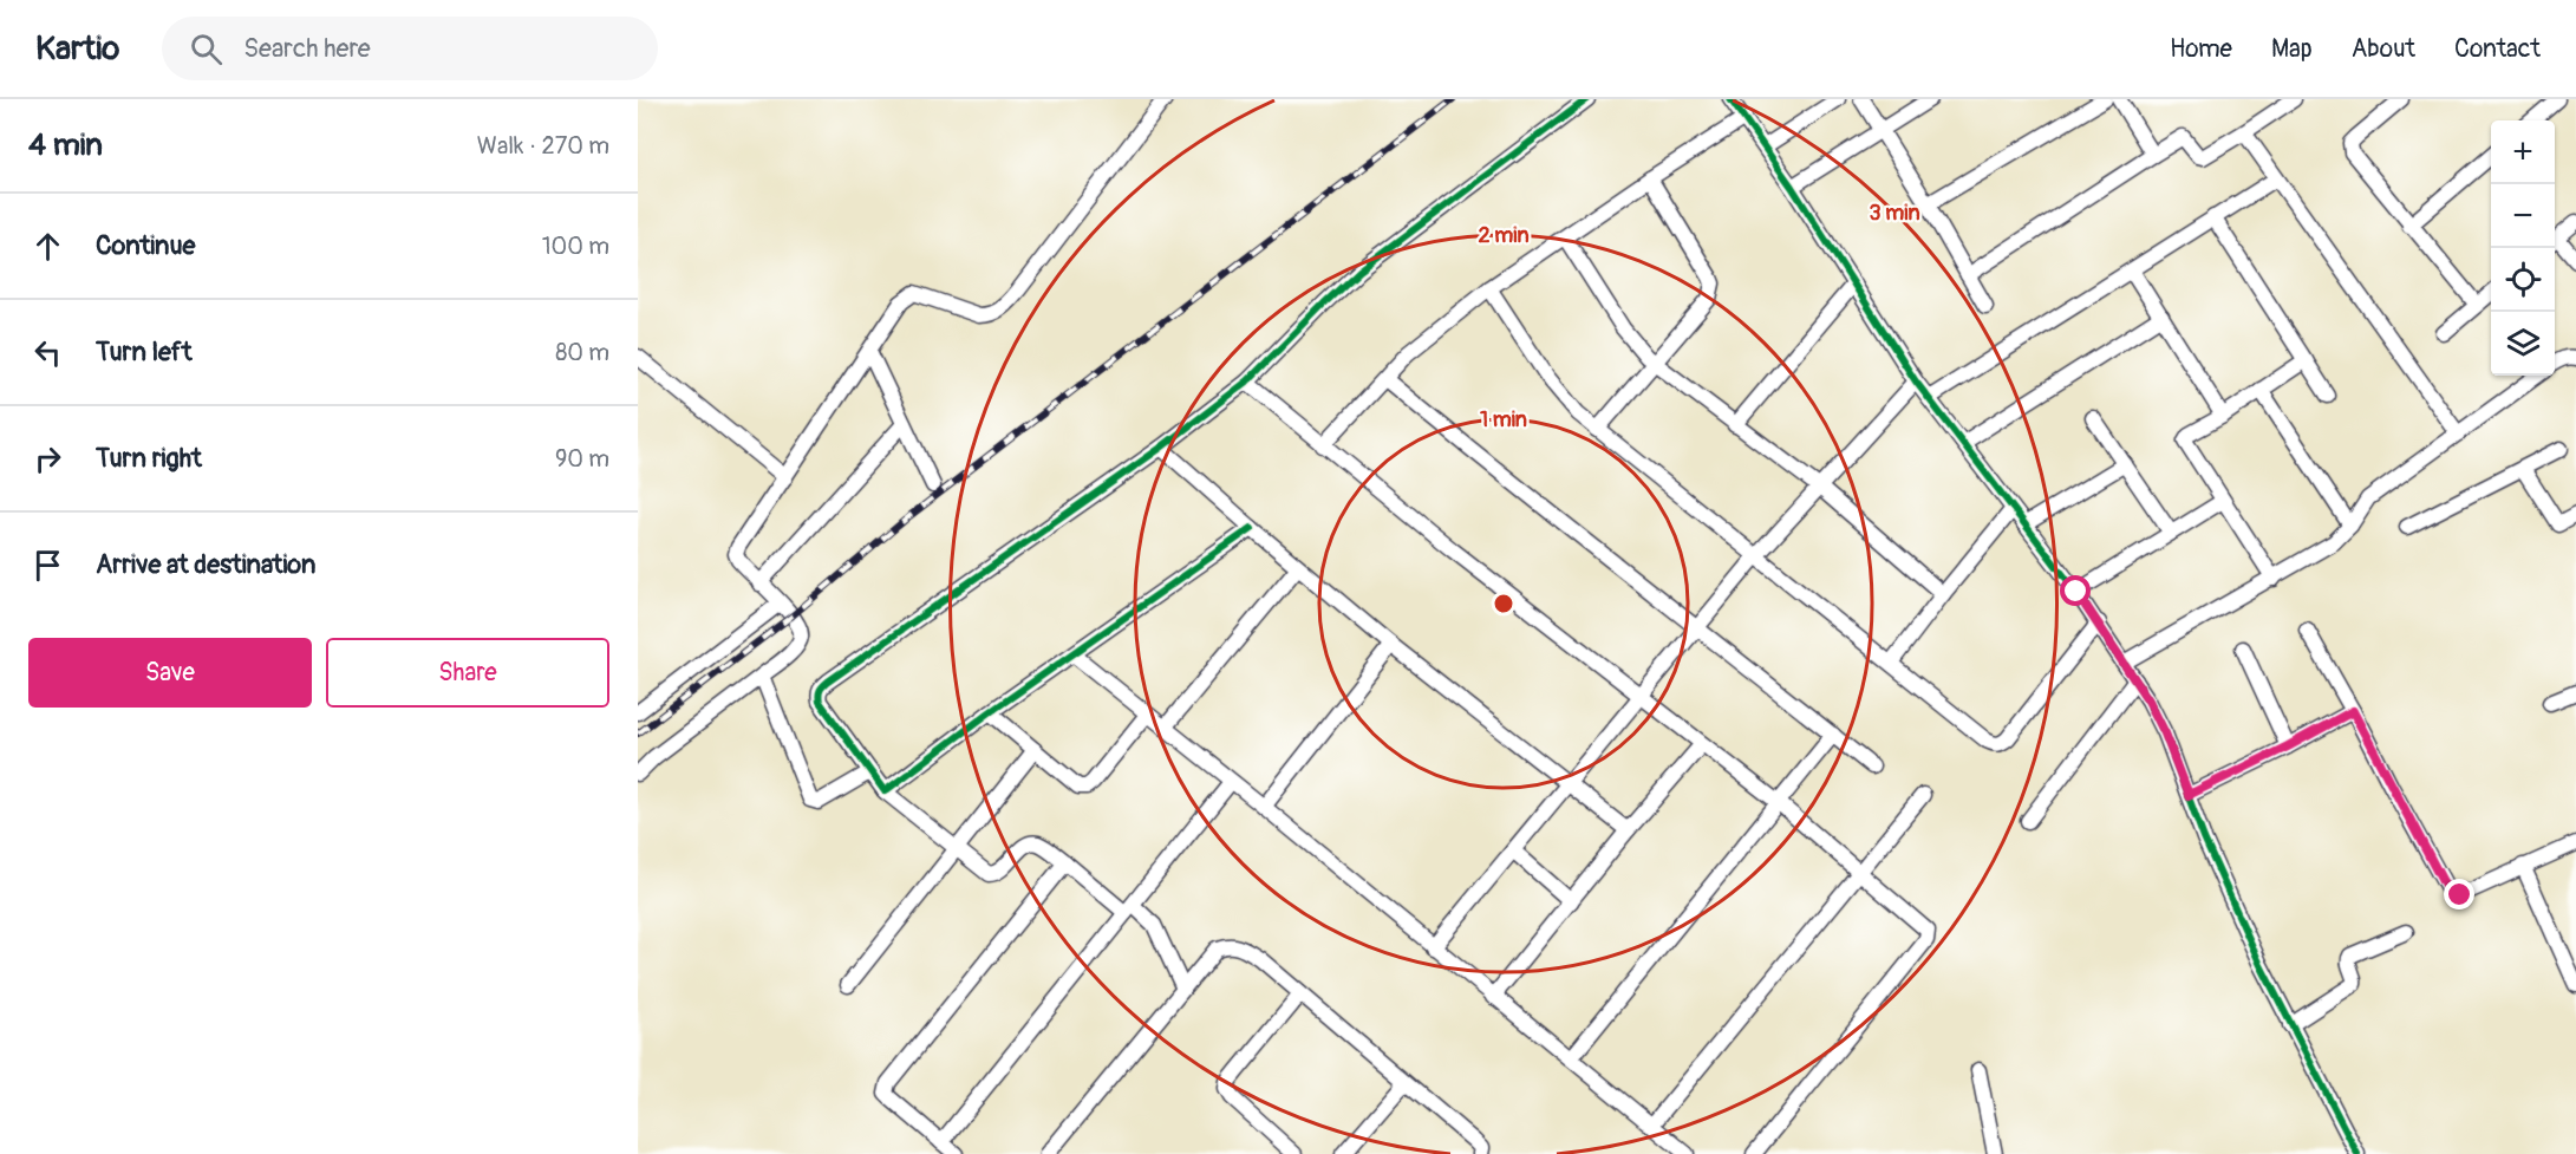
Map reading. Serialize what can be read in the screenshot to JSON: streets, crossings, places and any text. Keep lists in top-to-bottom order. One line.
{"page":{"header":"Kartio","search":"Search here","nav":["Home","Map","About","Contact"],"heading":["4 min","Walk · 270 m"],"map_buttons":["+","−"],"list":[["Continue","100 m"],["Turn left","80 m"],["Turn right","90 m"],"Arrive at destination"],"buttons":["Save","Share"]},"rings":["3 min","2 min","1 min"]}
